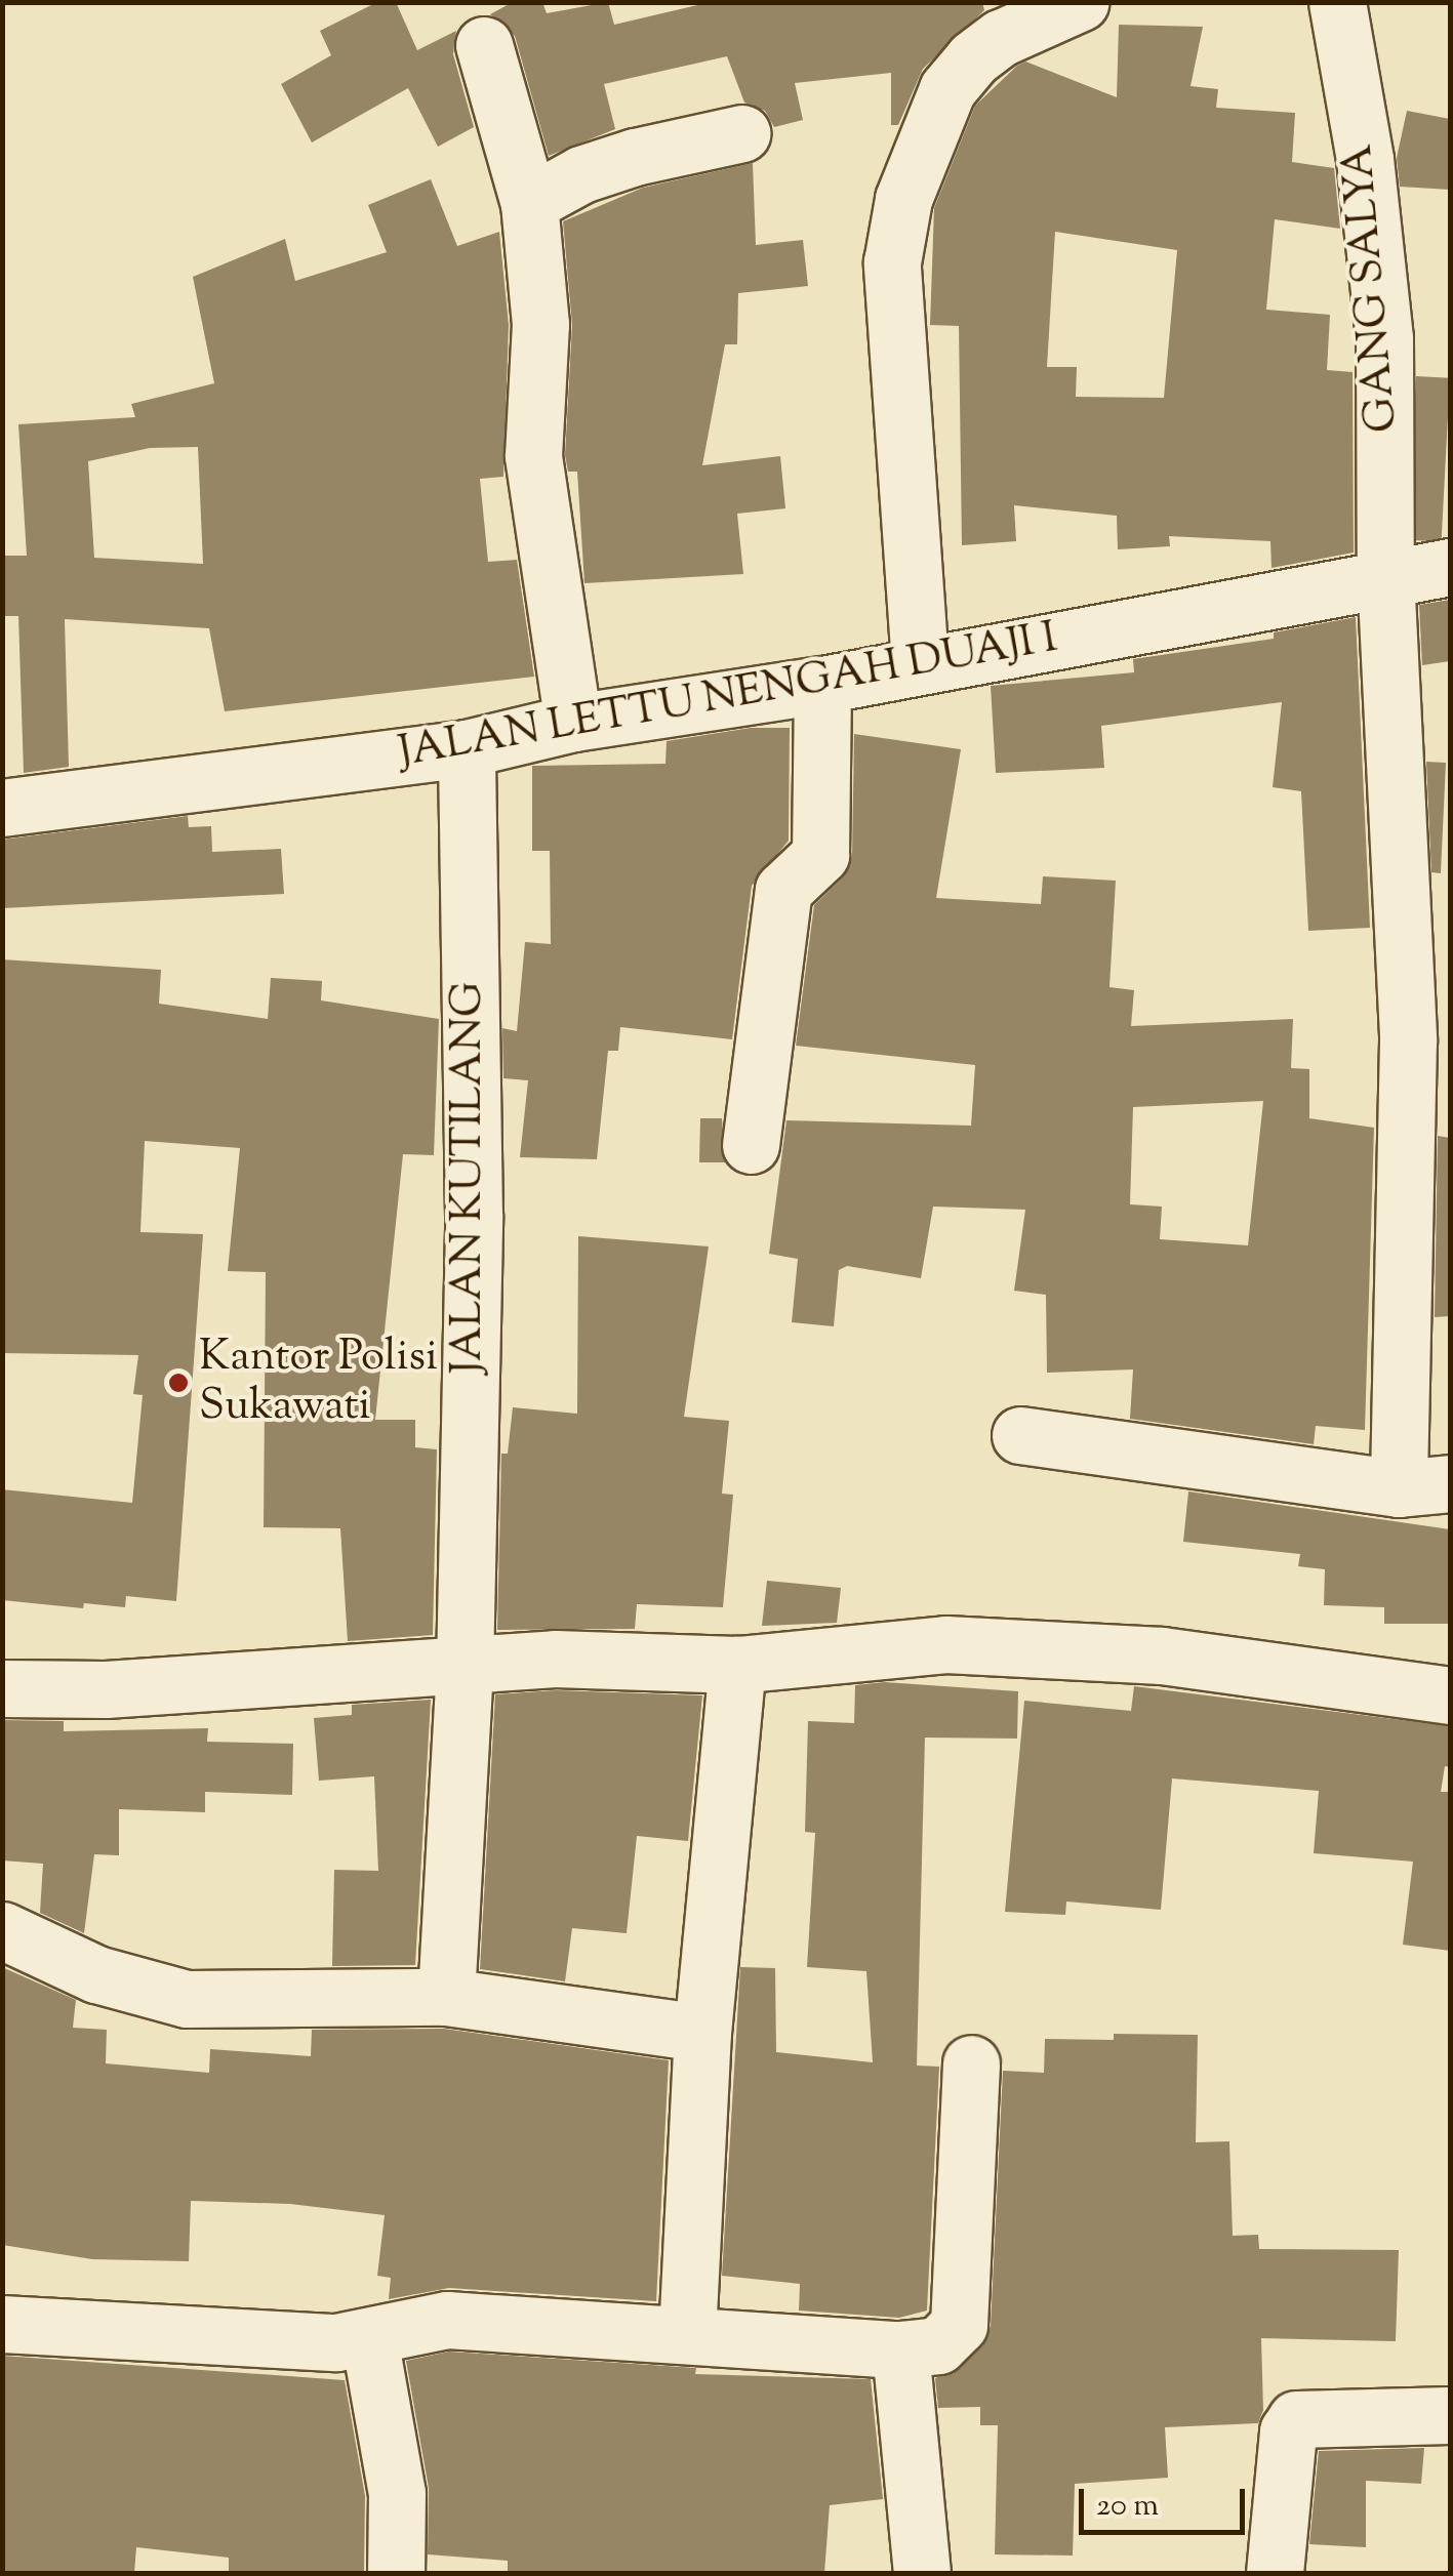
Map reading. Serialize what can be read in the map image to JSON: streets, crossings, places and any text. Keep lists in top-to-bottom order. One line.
{"streets":{"street":["GANG SALYA","JALAN LETTU NENGAH DUAJI I","JALAN KUTILANG"]},"crossings":[["GANG SALYA","JALAN LETTU NENGAH DUAJI I"],["JALAN LETTU NENGAH DUAJI I","JALAN KUTILANG"]],"places":["Kantor Polisi Sukawati"],"scale_bar":"20 m"}
